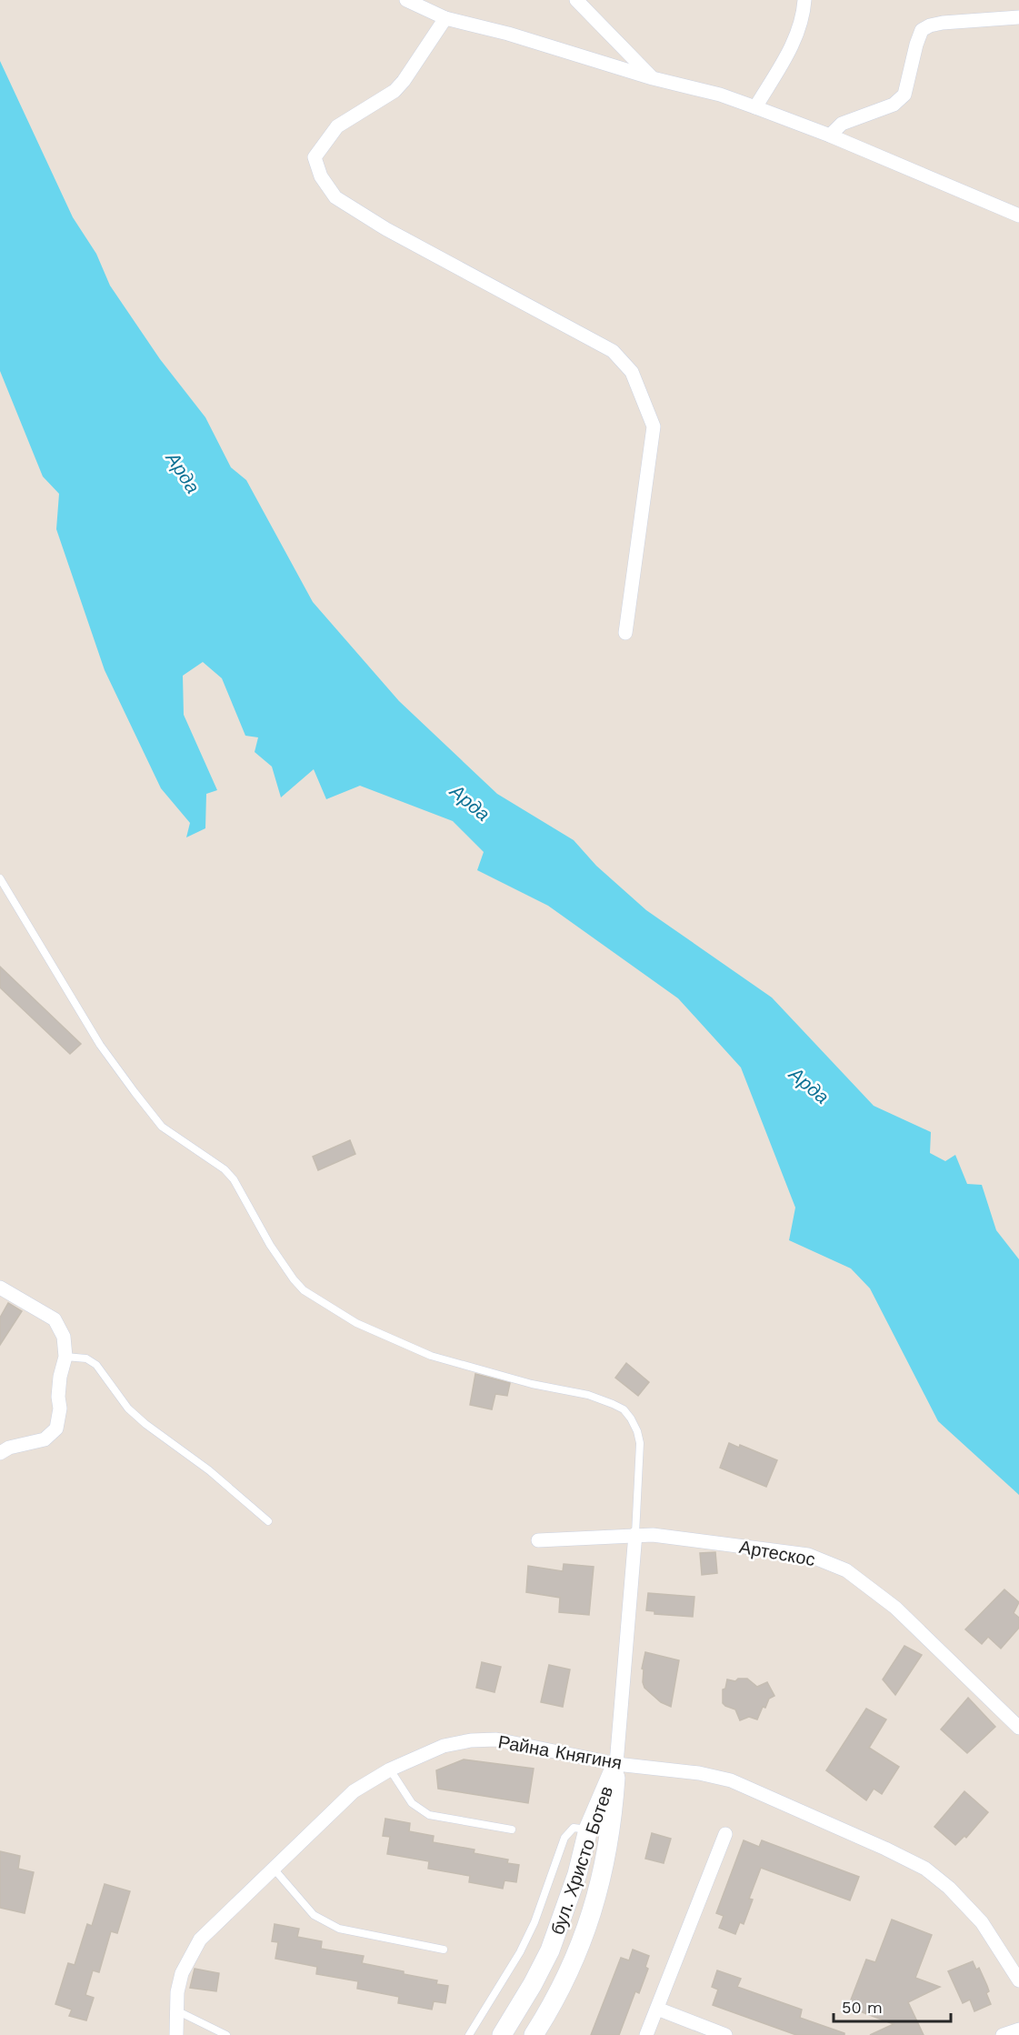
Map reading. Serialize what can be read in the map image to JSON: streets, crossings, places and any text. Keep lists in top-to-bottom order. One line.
{"streets":{"main road":["бул. Христо Ботев"],"street":["Артескос","Райна Княгиня"]},"crossings":[["Райна Княгиня","бул. Христо Ботев"]],"water":["Арда"],"scale_bar":"50 m"}
